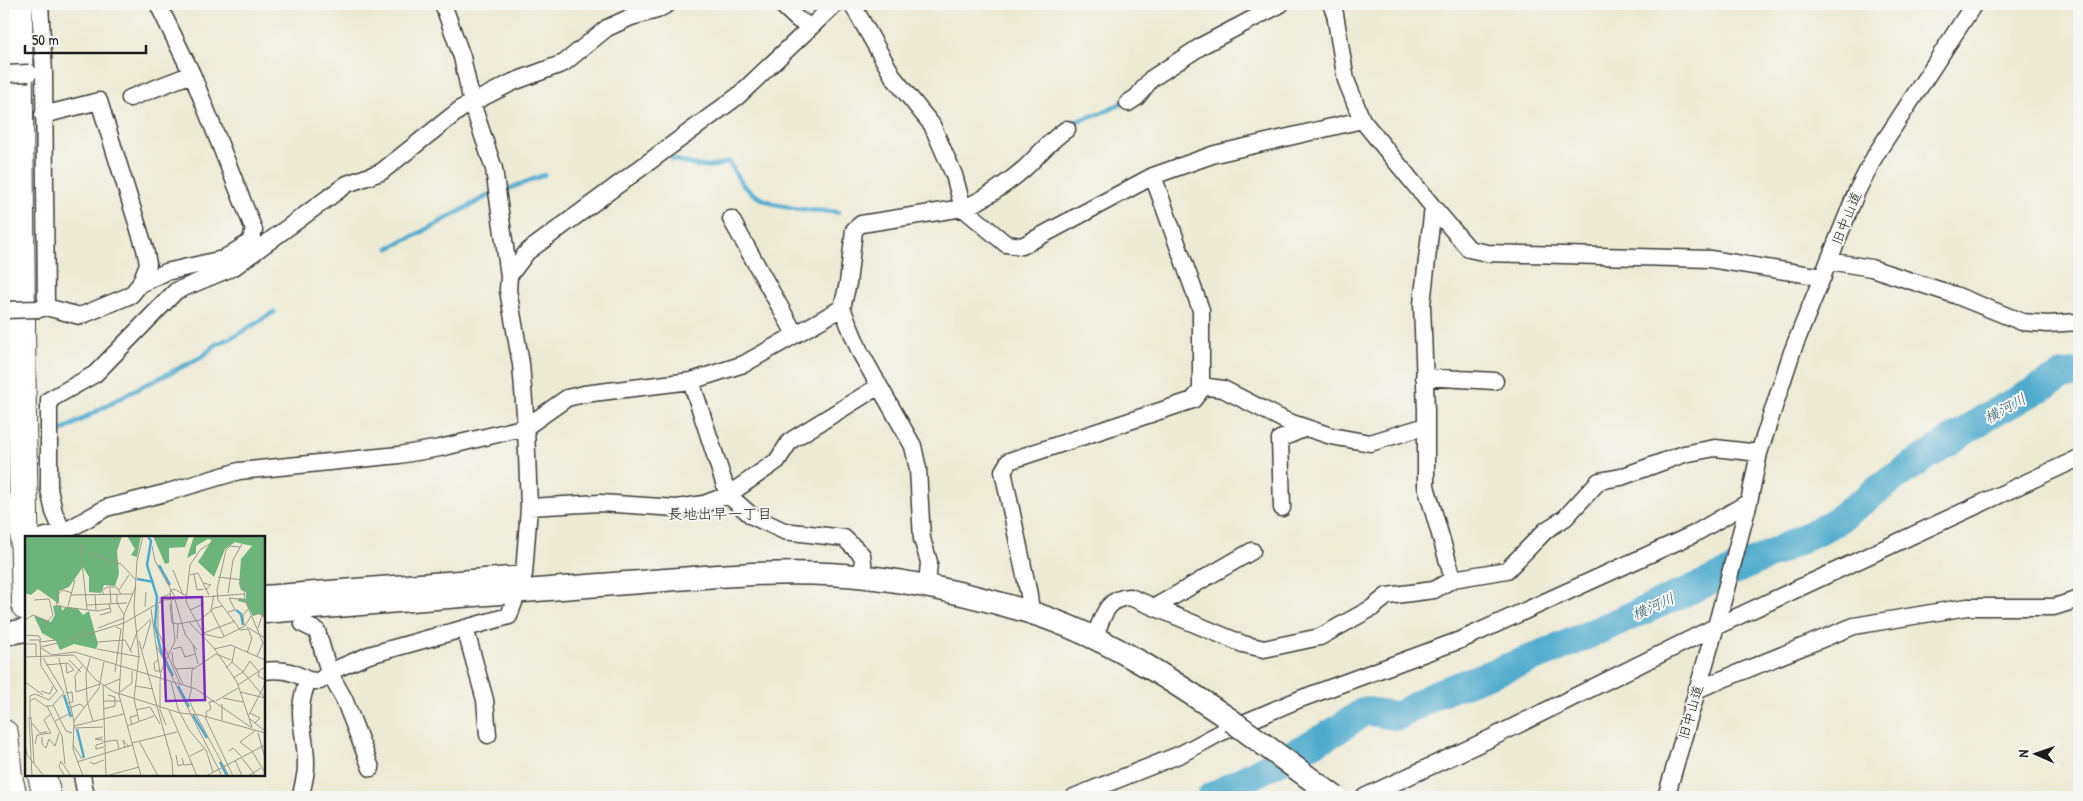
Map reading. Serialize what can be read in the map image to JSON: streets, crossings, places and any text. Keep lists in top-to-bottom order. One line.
{"streets":{"street":["旧中山道"]},"districts":["長地出早一丁目"],"water":["横河川"],"scale_bar":"50 m","north":"left"}
